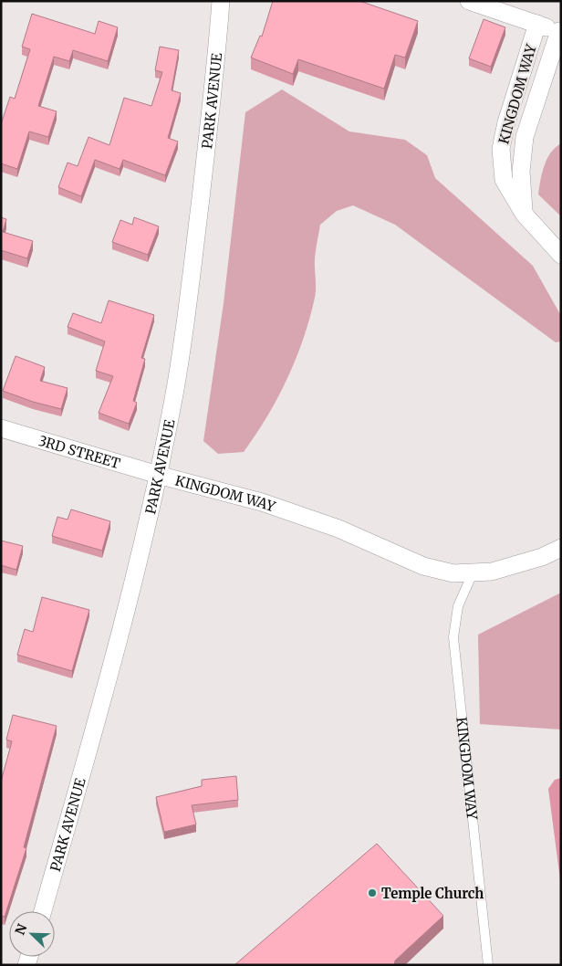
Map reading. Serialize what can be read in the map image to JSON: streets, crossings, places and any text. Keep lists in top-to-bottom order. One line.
{"streets":{"street":["KINGDOM WAY","PARK AVENUE","3RD STREET"]},"crossings":[["KINGDOM WAY","PARK AVENUE"],["KINGDOM WAY","3RD STREET"],["PARK AVENUE","3RD STREET"]],"places":["Temple Church"],"north":"top left"}
